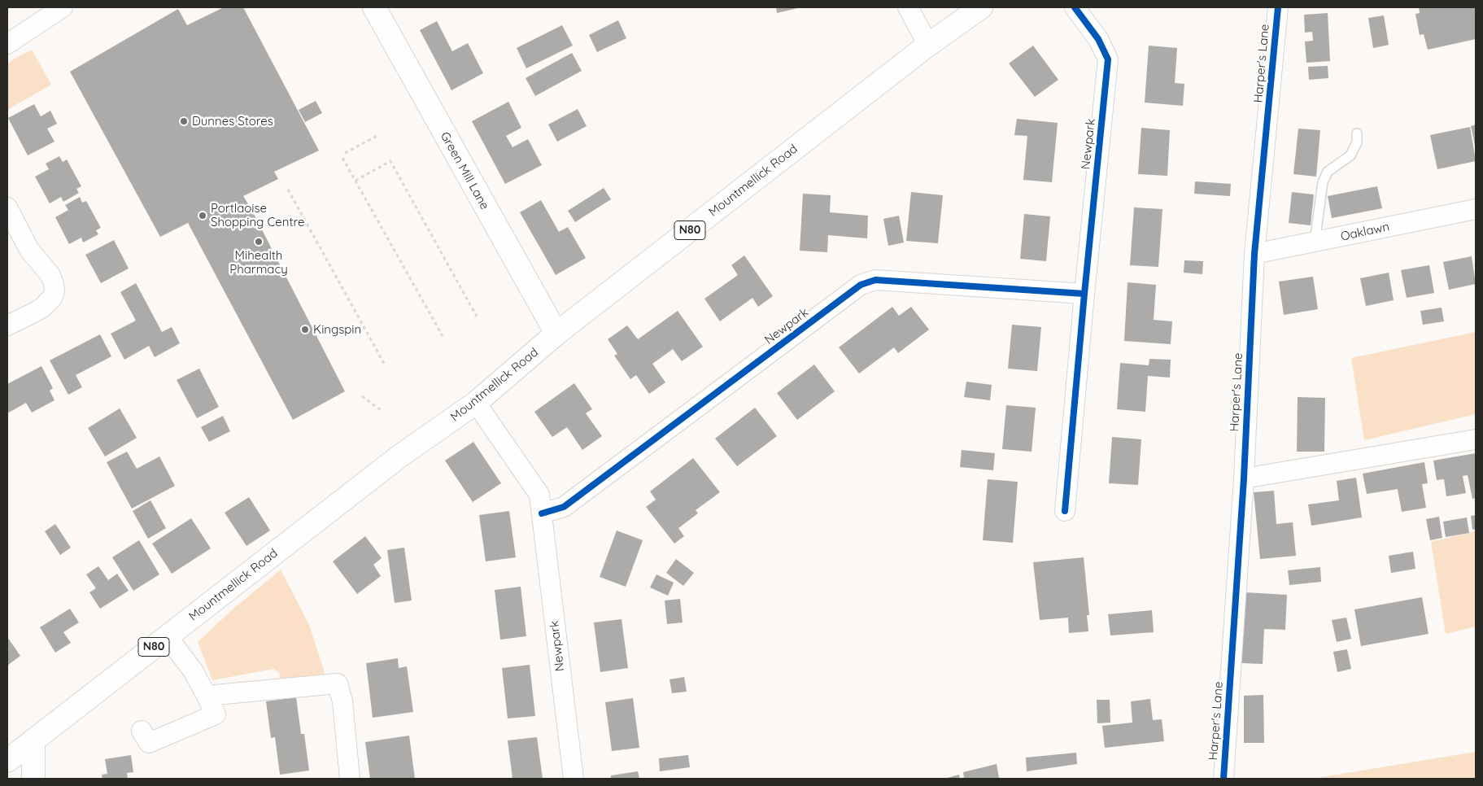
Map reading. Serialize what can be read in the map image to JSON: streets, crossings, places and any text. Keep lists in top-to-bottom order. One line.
{"streets":{"main road":["Green Mill Lane","Mountmellick Road","N80"],"street":["Harper's Lane","Newpark","Oaklawn"]},"crossings":[["Harper's Lane","Oaklawn"],["Newpark","Mountmellick Road"],["Green Mill Lane","Mountmellick Road"]],"places":["Dunnes Stores","Portlaoise Shopping Centre","Mihealth Pharmacy","Kingspin"]}
